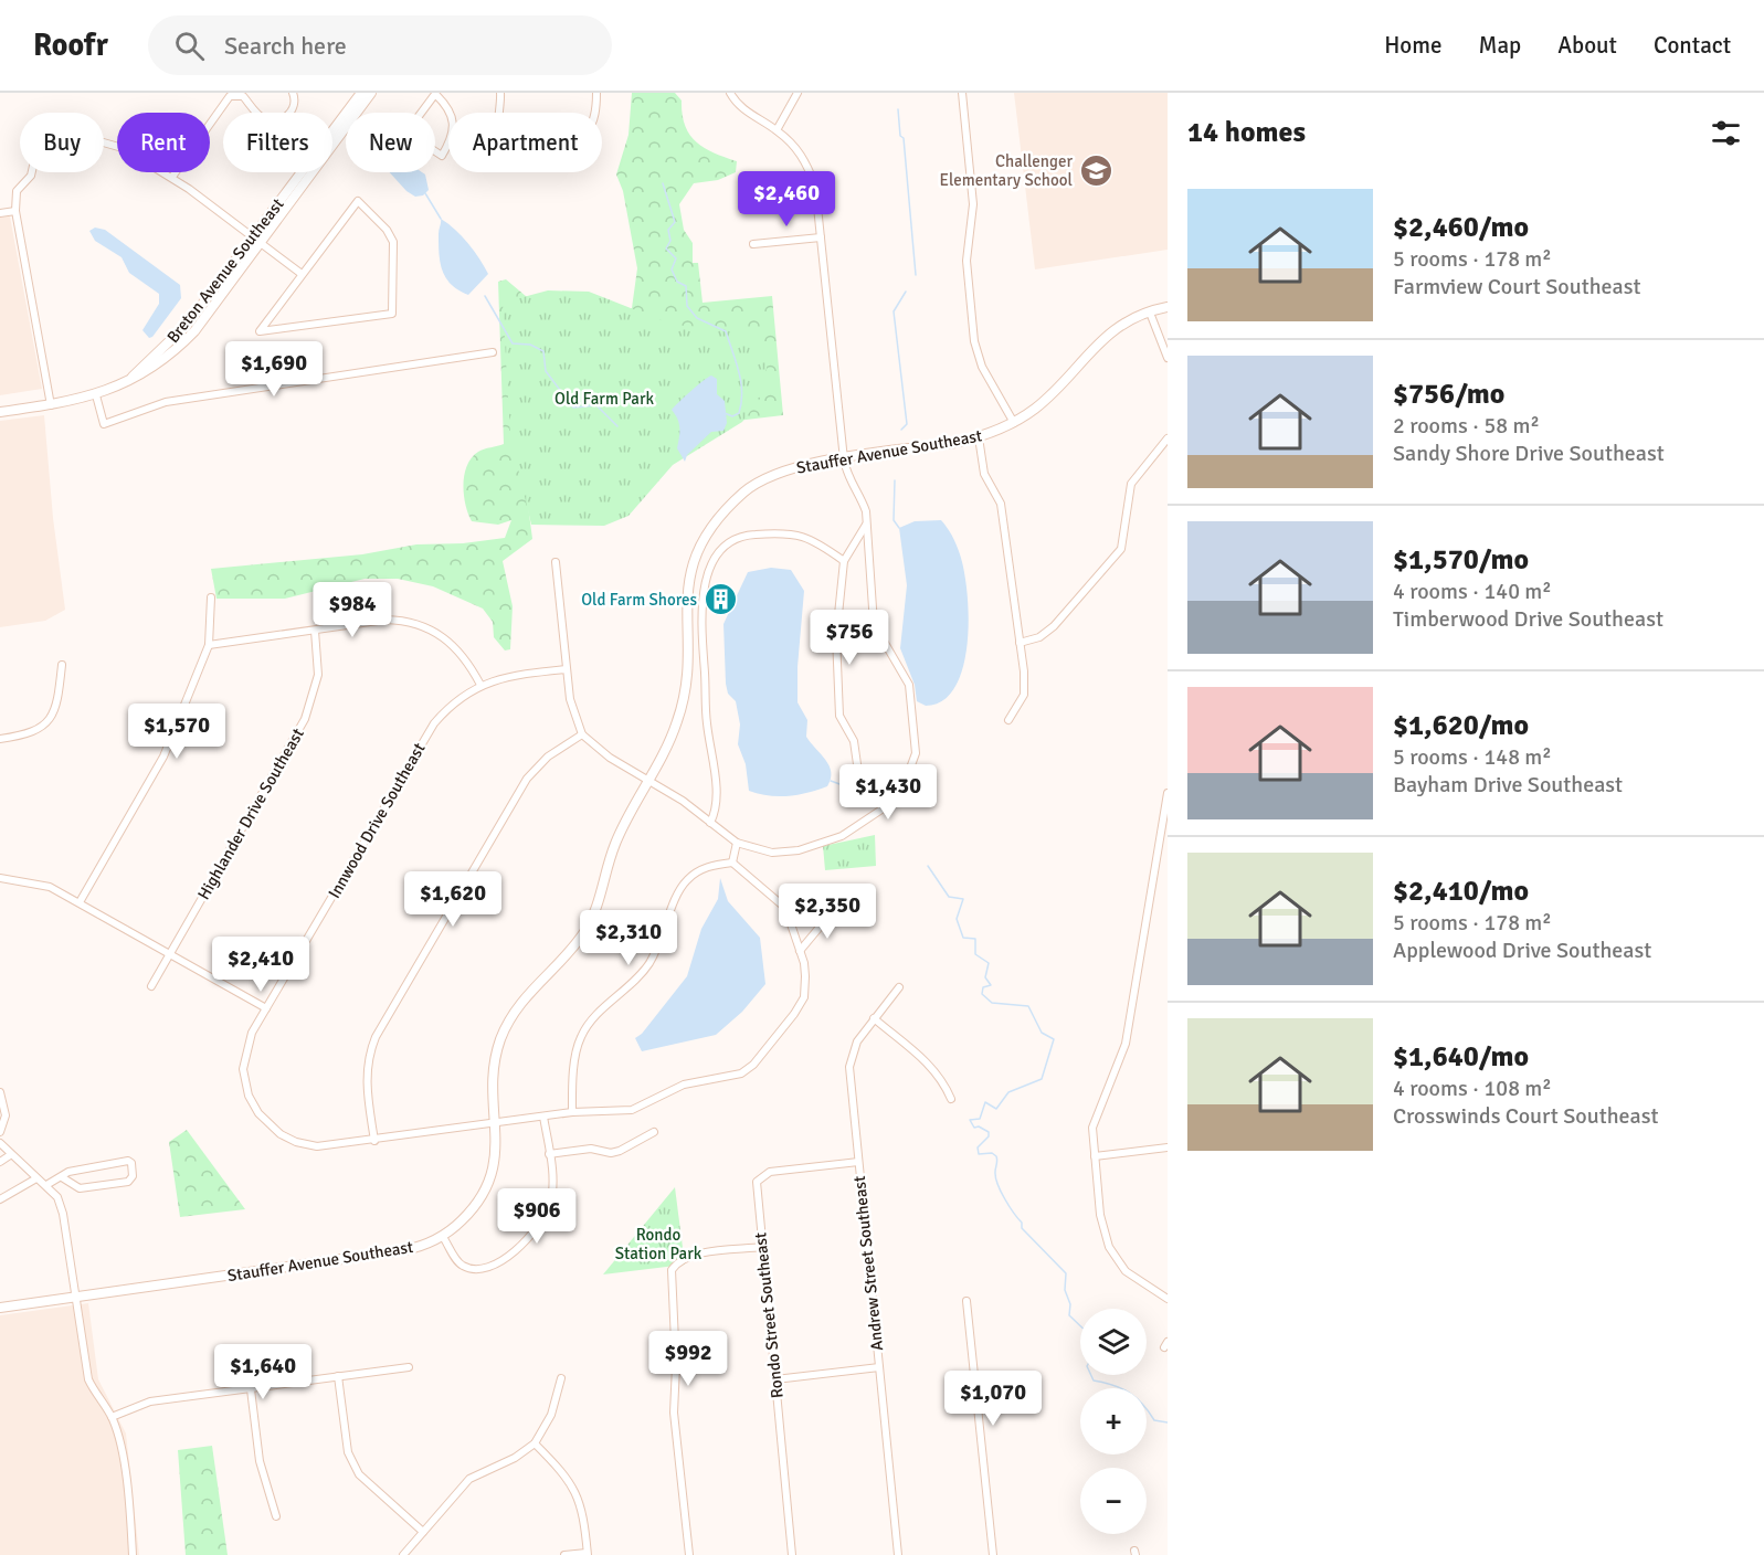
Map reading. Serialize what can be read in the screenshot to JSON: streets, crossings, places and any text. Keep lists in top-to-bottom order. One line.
{"streets":{"street":["Breton Avenue Southeast","Stauffer Avenue Southeast","Highlander Drive Southeast","Innwood Drive Southeast","Andrew Street Southeast","Rondo Street Southeast"]},"crossings":[["Stauffer Avenue Southeast","Innwood Drive Southeast"],["Andrew Street Southeast","Rondo Street Southeast"]],"parks":["Old Farm Park","Rondo Station Park"],"places":{"school or university":["Challenger Elementary School"],"building":["Old Farm Shores"]},"page":{"header":"Roofr","search":"Search here","nav":["Home","Map","About","Contact"],"heading":"14 homes","chip":["Buy","Rent","Filters","New","Apartment"],"price":["$2,460","$1,690","$984","$756","$1,570","$1,430","$1,620","$2,350","$2,310","$2,410","$906","$992","$1,640","$1,070"],"list":[{"name":"$2,460/mo","note":"5 rooms · 178 m² · Farmview Court Southeast"},{"name":"$756/mo","note":"2 rooms · 58 m² · Sandy Shore Drive Southeast"},{"name":"$1,570/mo","note":"4 rooms · 140 m² · Timberwood Drive Southeast"},{"name":"$1,620/mo","note":"5 rooms · 148 m² · Bayham Drive Southeast"},{"name":"$2,410/mo","note":"5 rooms · 178 m² · Applewood Drive Southeast"},{"name":"$1,640/mo","note":"4 rooms · 108 m² · Crosswinds Court Southeast"}],"map_buttons":["+","−"]}}
